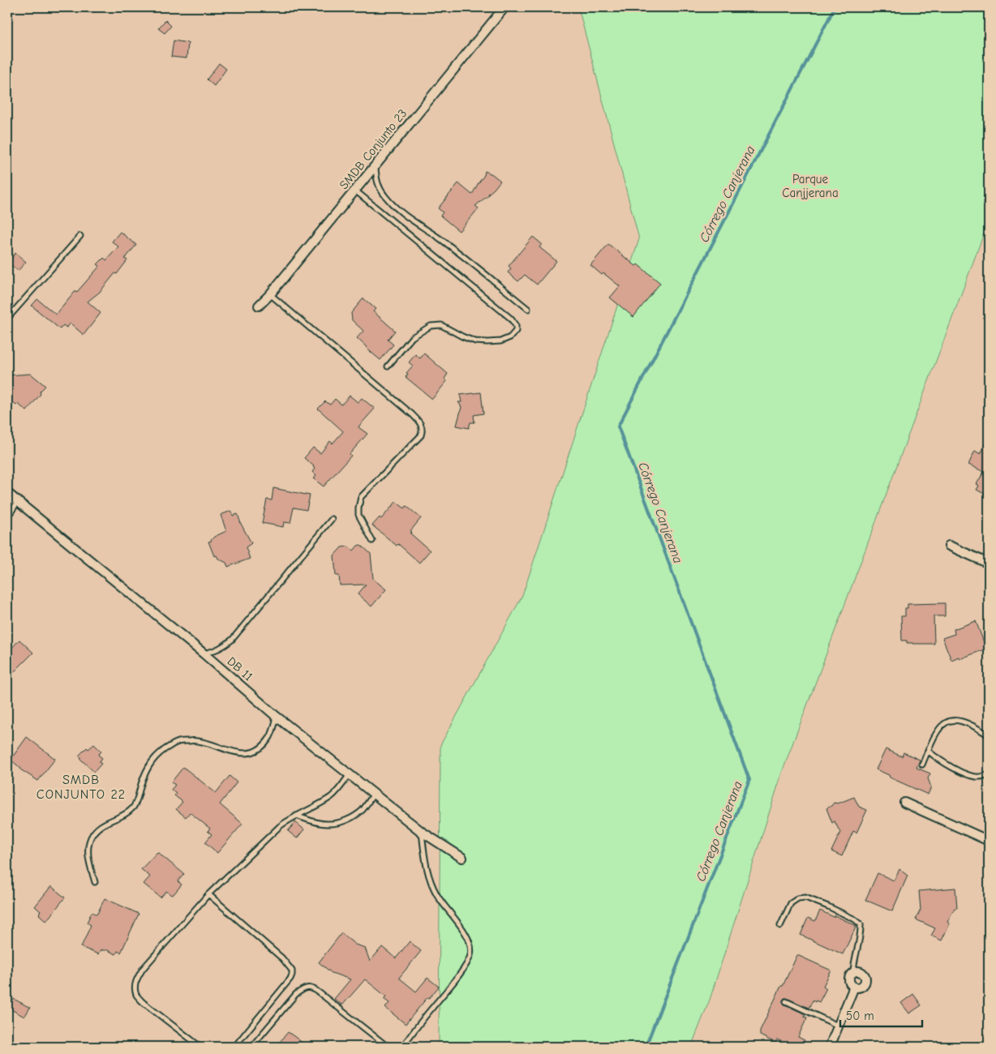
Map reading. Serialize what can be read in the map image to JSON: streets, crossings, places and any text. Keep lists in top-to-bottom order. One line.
{"streets":{"street":["SMDB Conjunto 23","DB 11"]},"districts":["SMDB CONJUNTO 22"],"water":["Córrego Canjerana"],"parks":["Parque Canjjerana"],"scale_bar":"50 m"}
